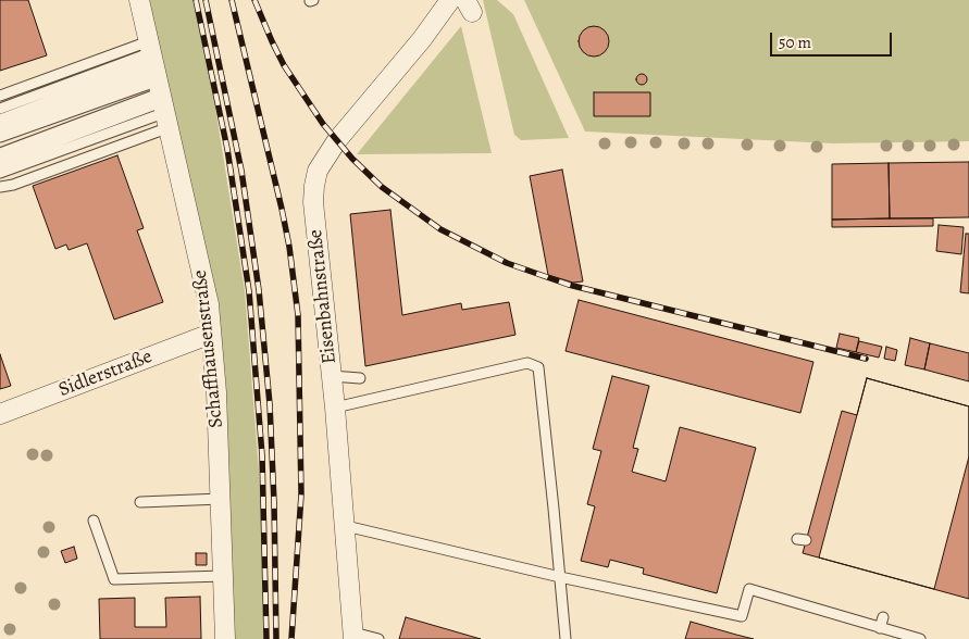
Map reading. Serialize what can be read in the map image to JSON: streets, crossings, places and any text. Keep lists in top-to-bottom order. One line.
{"streets":{"street":["Eisenbahnstraße","Schaffhausenstraße","Sidlerstraße"]},"crossings":[["Schaffhausenstraße","Sidlerstraße"]],"scale_bar":"50 m"}
